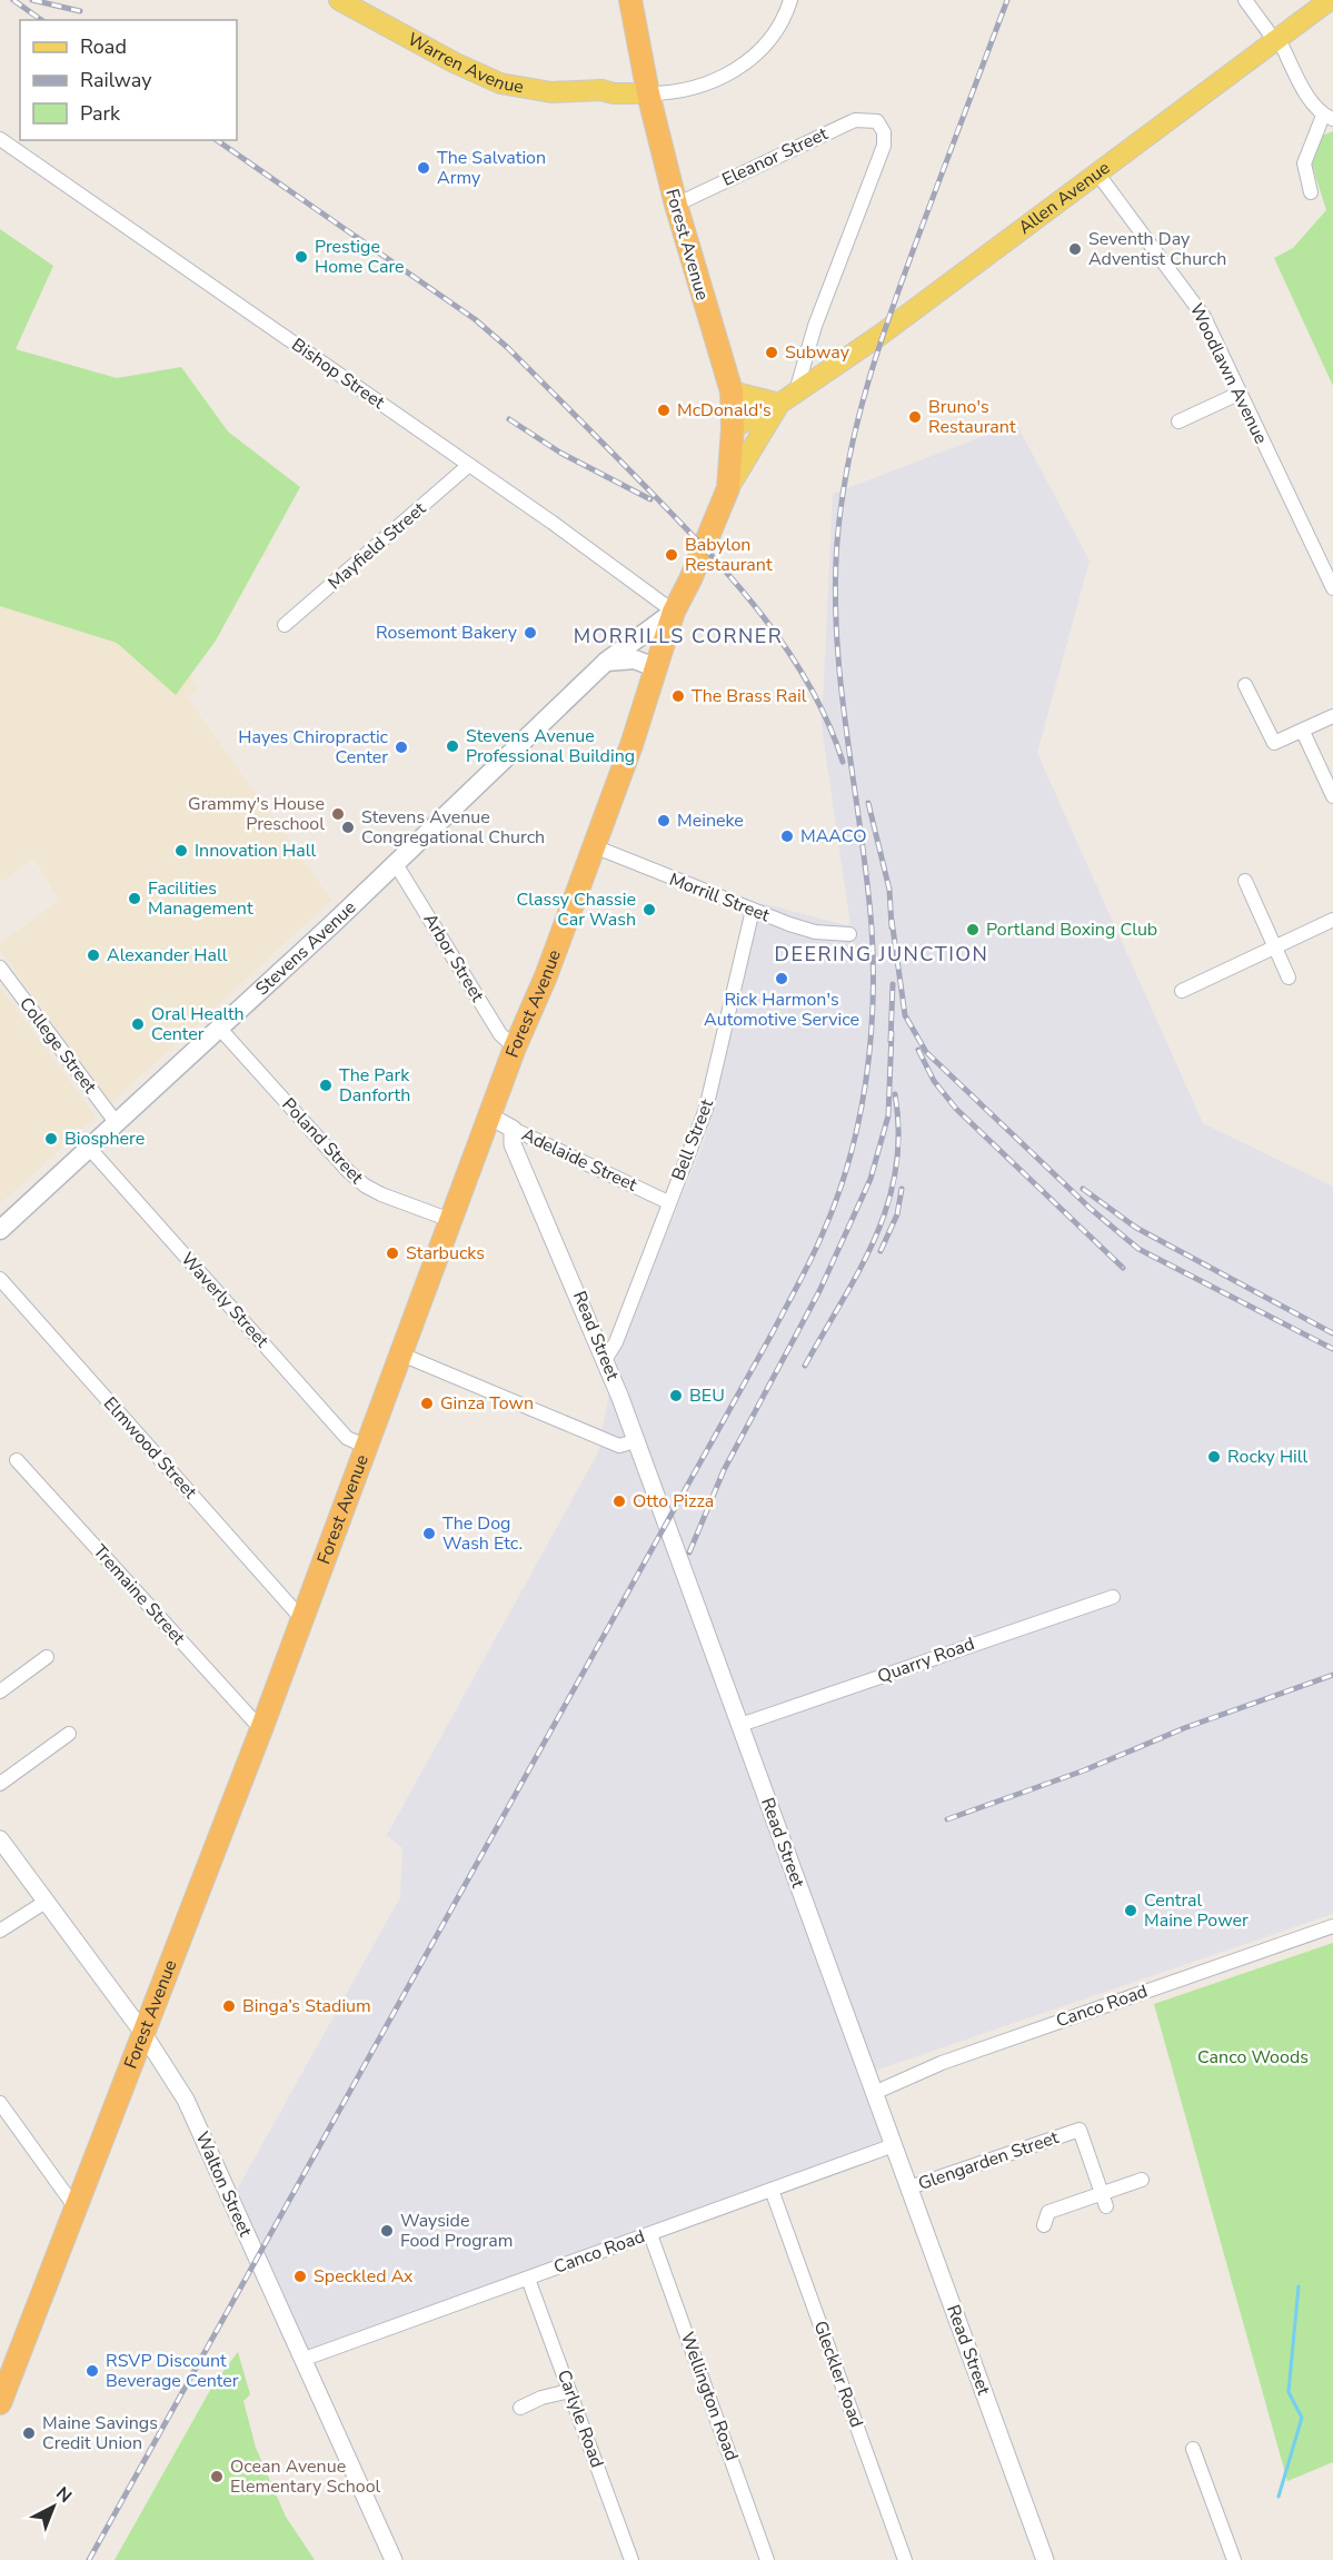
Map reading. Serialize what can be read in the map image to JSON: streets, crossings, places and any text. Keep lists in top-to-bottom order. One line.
{"streets":{"highway":["Forest Avenue"],"main road":["Warren Avenue","Allen Avenue","Stevens Avenue"],"street":["Eleanor Street","Bishop Street","Woodlawn Avenue","Mayfield Street","Morrill Street","Arbor Street","College Street","Bell Street","Poland Street","Adelaide Street","Waverly Street","Read Street","Elmwood Street","Tremaine Street","Quarry Road","Canco Road","Glengarden Street","Walton Street","Gleckler Road","Wellington Road","Carlyle Road"]},"crossings":[["Warren Avenue","Forest Avenue"],["Eleanor Street","Allen Avenue"],["Eleanor Street","Forest Avenue"],["Allen Avenue","Forest Avenue"],["Allen Avenue","Woodlawn Avenue"],["Forest Avenue","Bishop Street"],["Forest Avenue","Morrill Street"],["Forest Avenue","Stevens Avenue"],["Forest Avenue","Arbor Street"],["Forest Avenue","Poland Street"],["Forest Avenue","Adelaide Street"],["Forest Avenue","Waverly Street"],["Forest Avenue","Elmwood Street"],["Forest Avenue","Tremaine Street"],["Forest Avenue","Walton Street"],["Bishop Street","Mayfield Street"],["Bishop Street","Stevens Avenue"],["Morrill Street","Bell Street"],["Stevens Avenue","Arbor Street"],["Stevens Avenue","College Street"],["Stevens Avenue","Poland Street"],["Stevens Avenue","Waverly Street"],["Bell Street","Adelaide Street"],["Bell Street","Read Street"],["Adelaide Street","Read Street"],["Read Street","Quarry Road"],["Read Street","Canco Road"],["Read Street","Glengarden Street"],["Canco Road","Walton Street"],["Canco Road","Gleckler Road"],["Canco Road","Wellington Road"],["Canco Road","Carlyle Road"]],"districts":["MORRILLS CORNER","DEERING JUNCTION"],"parks":["Canco Woods"],"places":["The Salvation Army","Seventh Day Adventist Church","Prestige Home Care","Subway","McDonald's","Bruno's Restaurant","Babylon Restaurant","Rosemont Bakery","The Brass Rail","Stevens Avenue Professional Building","Hayes Chiropractic Center","Grammy's House Preschool","Meineke","Stevens Avenue Congregational Church","MAACO","Innovation Hall","Facilities Management","Classy Chassie Car Wash","Portland Boxing Club","Alexander Hall","Rick Harmon's Automotive Service","Oral Health Center","The Park Danforth","Biosphere","Starbucks","BEU","Ginza Town","Rocky Hill","Otto Pizza","The Dog Wash Etc.","Central Maine Power","Binga’s Stadium","Wayside Food Program","Speckled Ax","RSVP Discount Beverage Center","Maine Savings Credit Union","Ocean Avenue Elementary School"],"legend":["Road","Railway","Park"],"north":"top right"}
